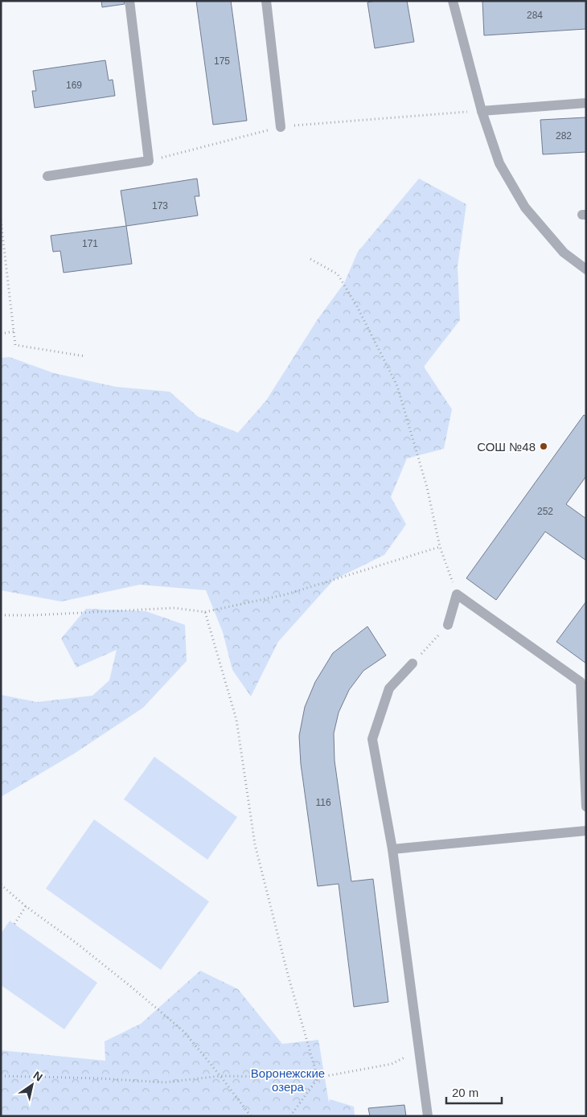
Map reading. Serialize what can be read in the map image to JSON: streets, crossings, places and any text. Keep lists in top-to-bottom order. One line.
{"parks":["Воронежские озера"],"places":["СОШ №48"],"house_numbers":["284","175","169","282","173","171","252","116"],"scale_bar":"20 m","north":"top right"}
